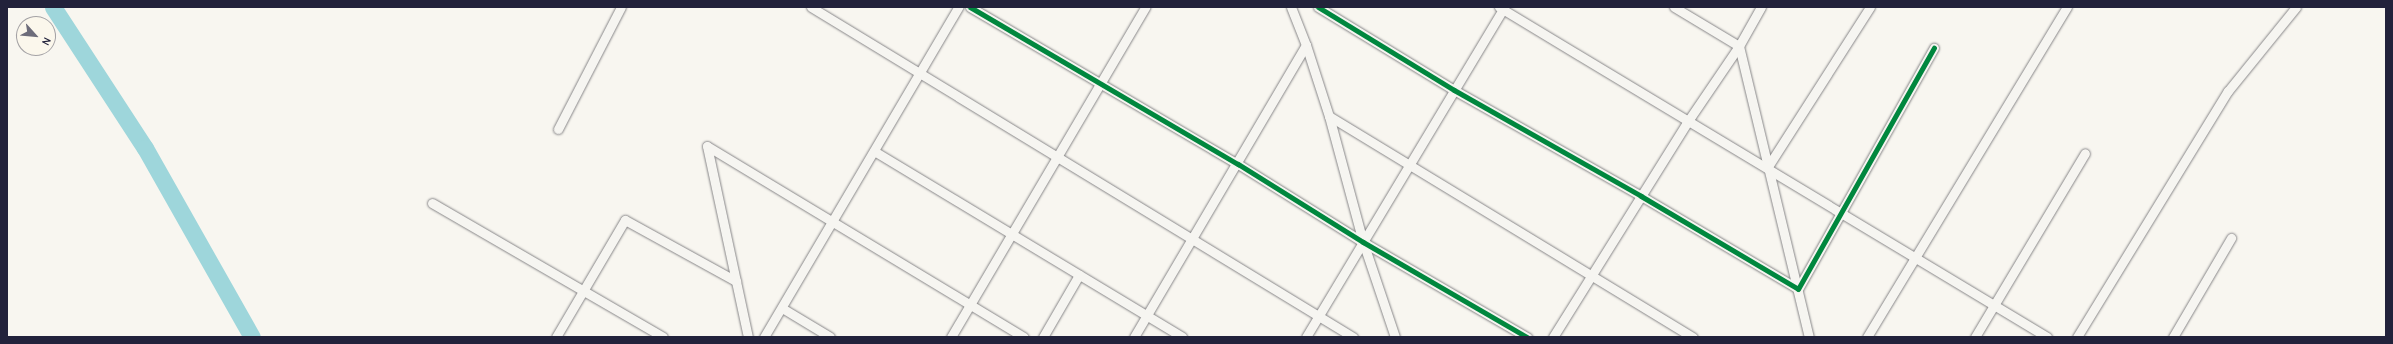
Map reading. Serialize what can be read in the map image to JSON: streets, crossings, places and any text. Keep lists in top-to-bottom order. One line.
{"north":"bottom right"}
